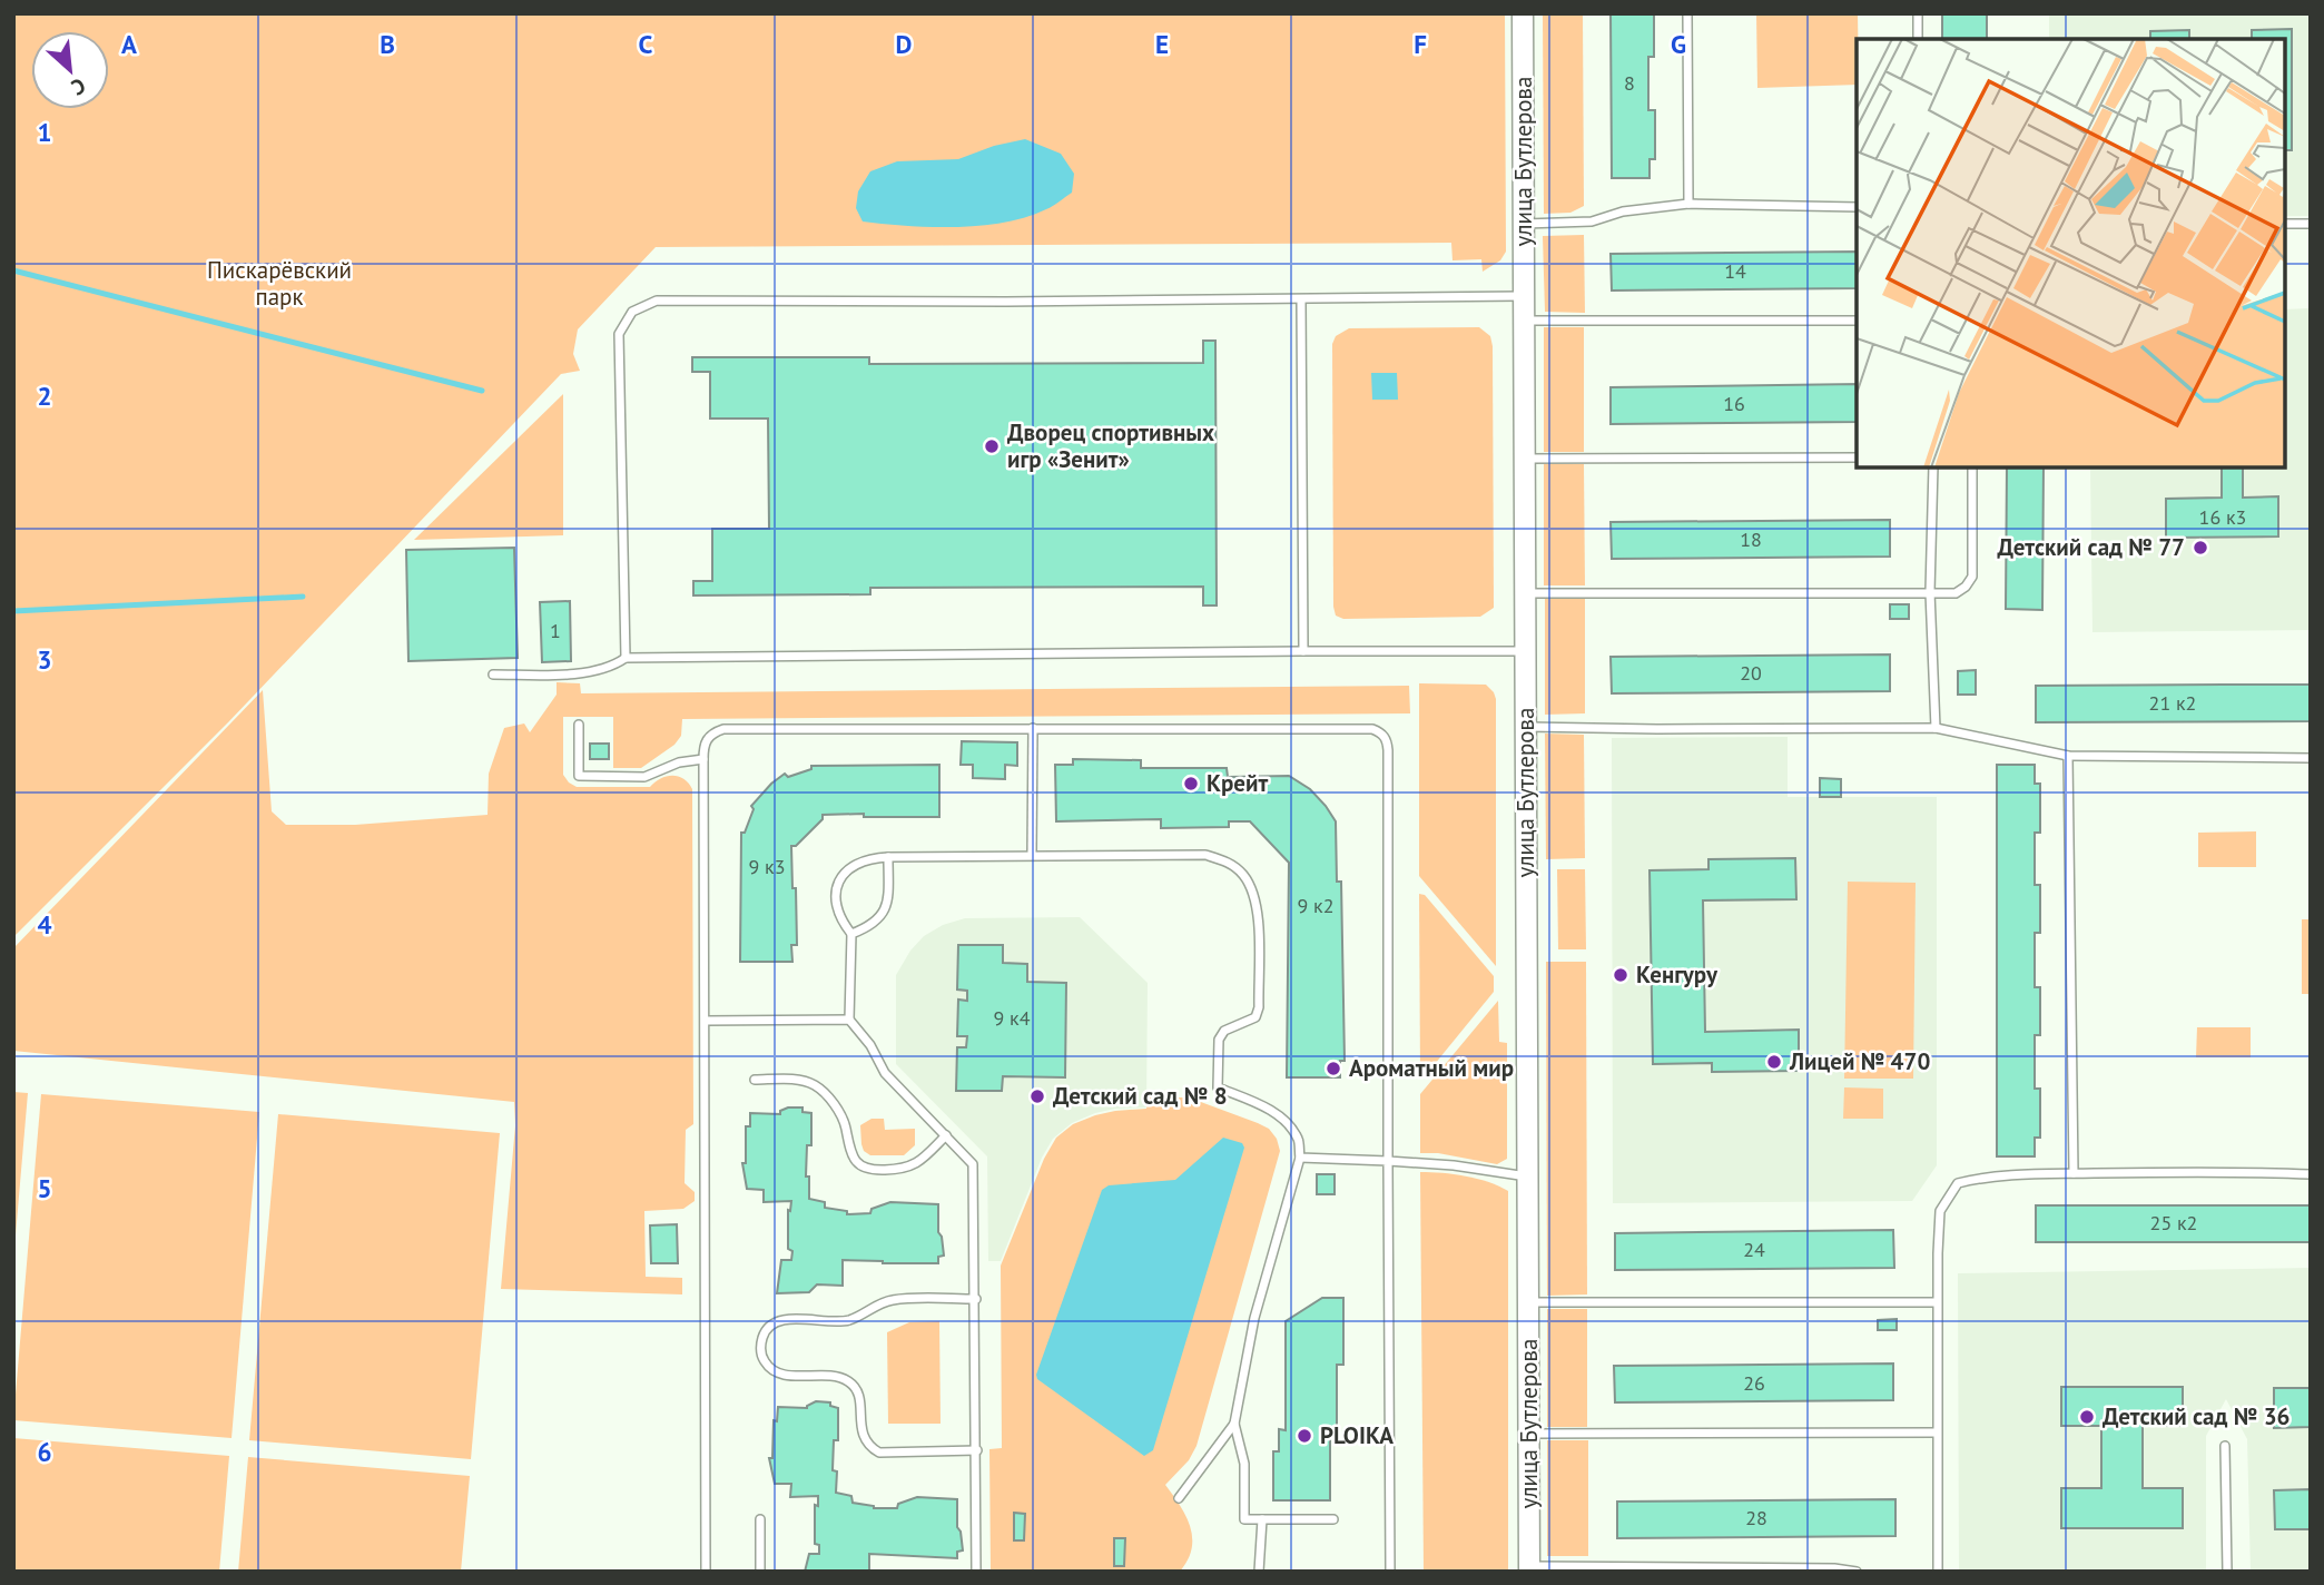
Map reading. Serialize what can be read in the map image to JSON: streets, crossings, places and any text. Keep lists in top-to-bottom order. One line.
{"streets":{"street":["улица Бутлерова"]},"parks":["Пискарёвский парк"],"places":["Дворец спортивных игр «Зенит»","Детский сад № 77","Крейт","Кенгуру","Лицей № 470","Ароматный мир","Детский сад № 8","Детский сад № 36","PLOIKA"],"house_numbers":["8","14","16","16 к3","18","1","20","21 к2","9 к3","9 к2","9 к4","25 к2","24","26","28"],"north":"bottom right","grid":{"columns":["A","B","C","D","E","F","G"],"rows":["1","2","3","4","5","6"]}}
